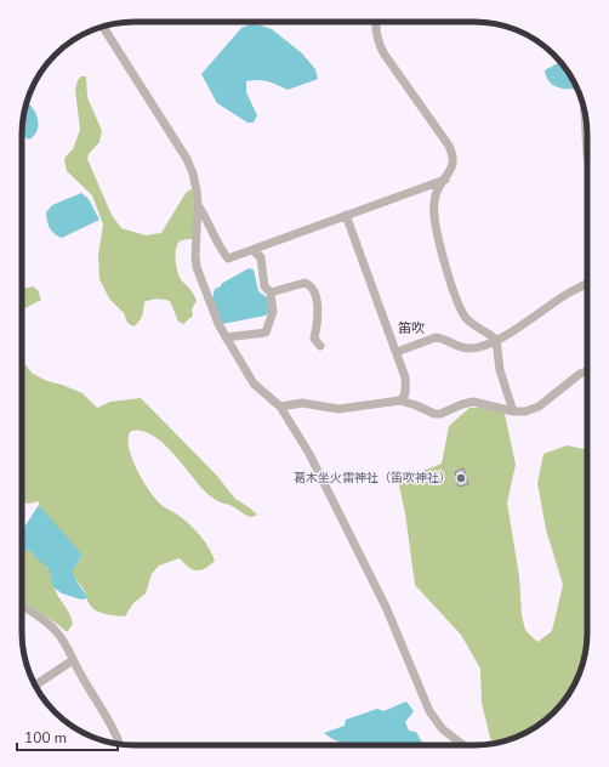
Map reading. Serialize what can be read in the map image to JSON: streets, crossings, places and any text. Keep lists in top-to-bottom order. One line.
{"districts":["笛吹"],"places":["葛木坐火雷神社（笛吹神社）"],"scale_bar":"100 m"}
